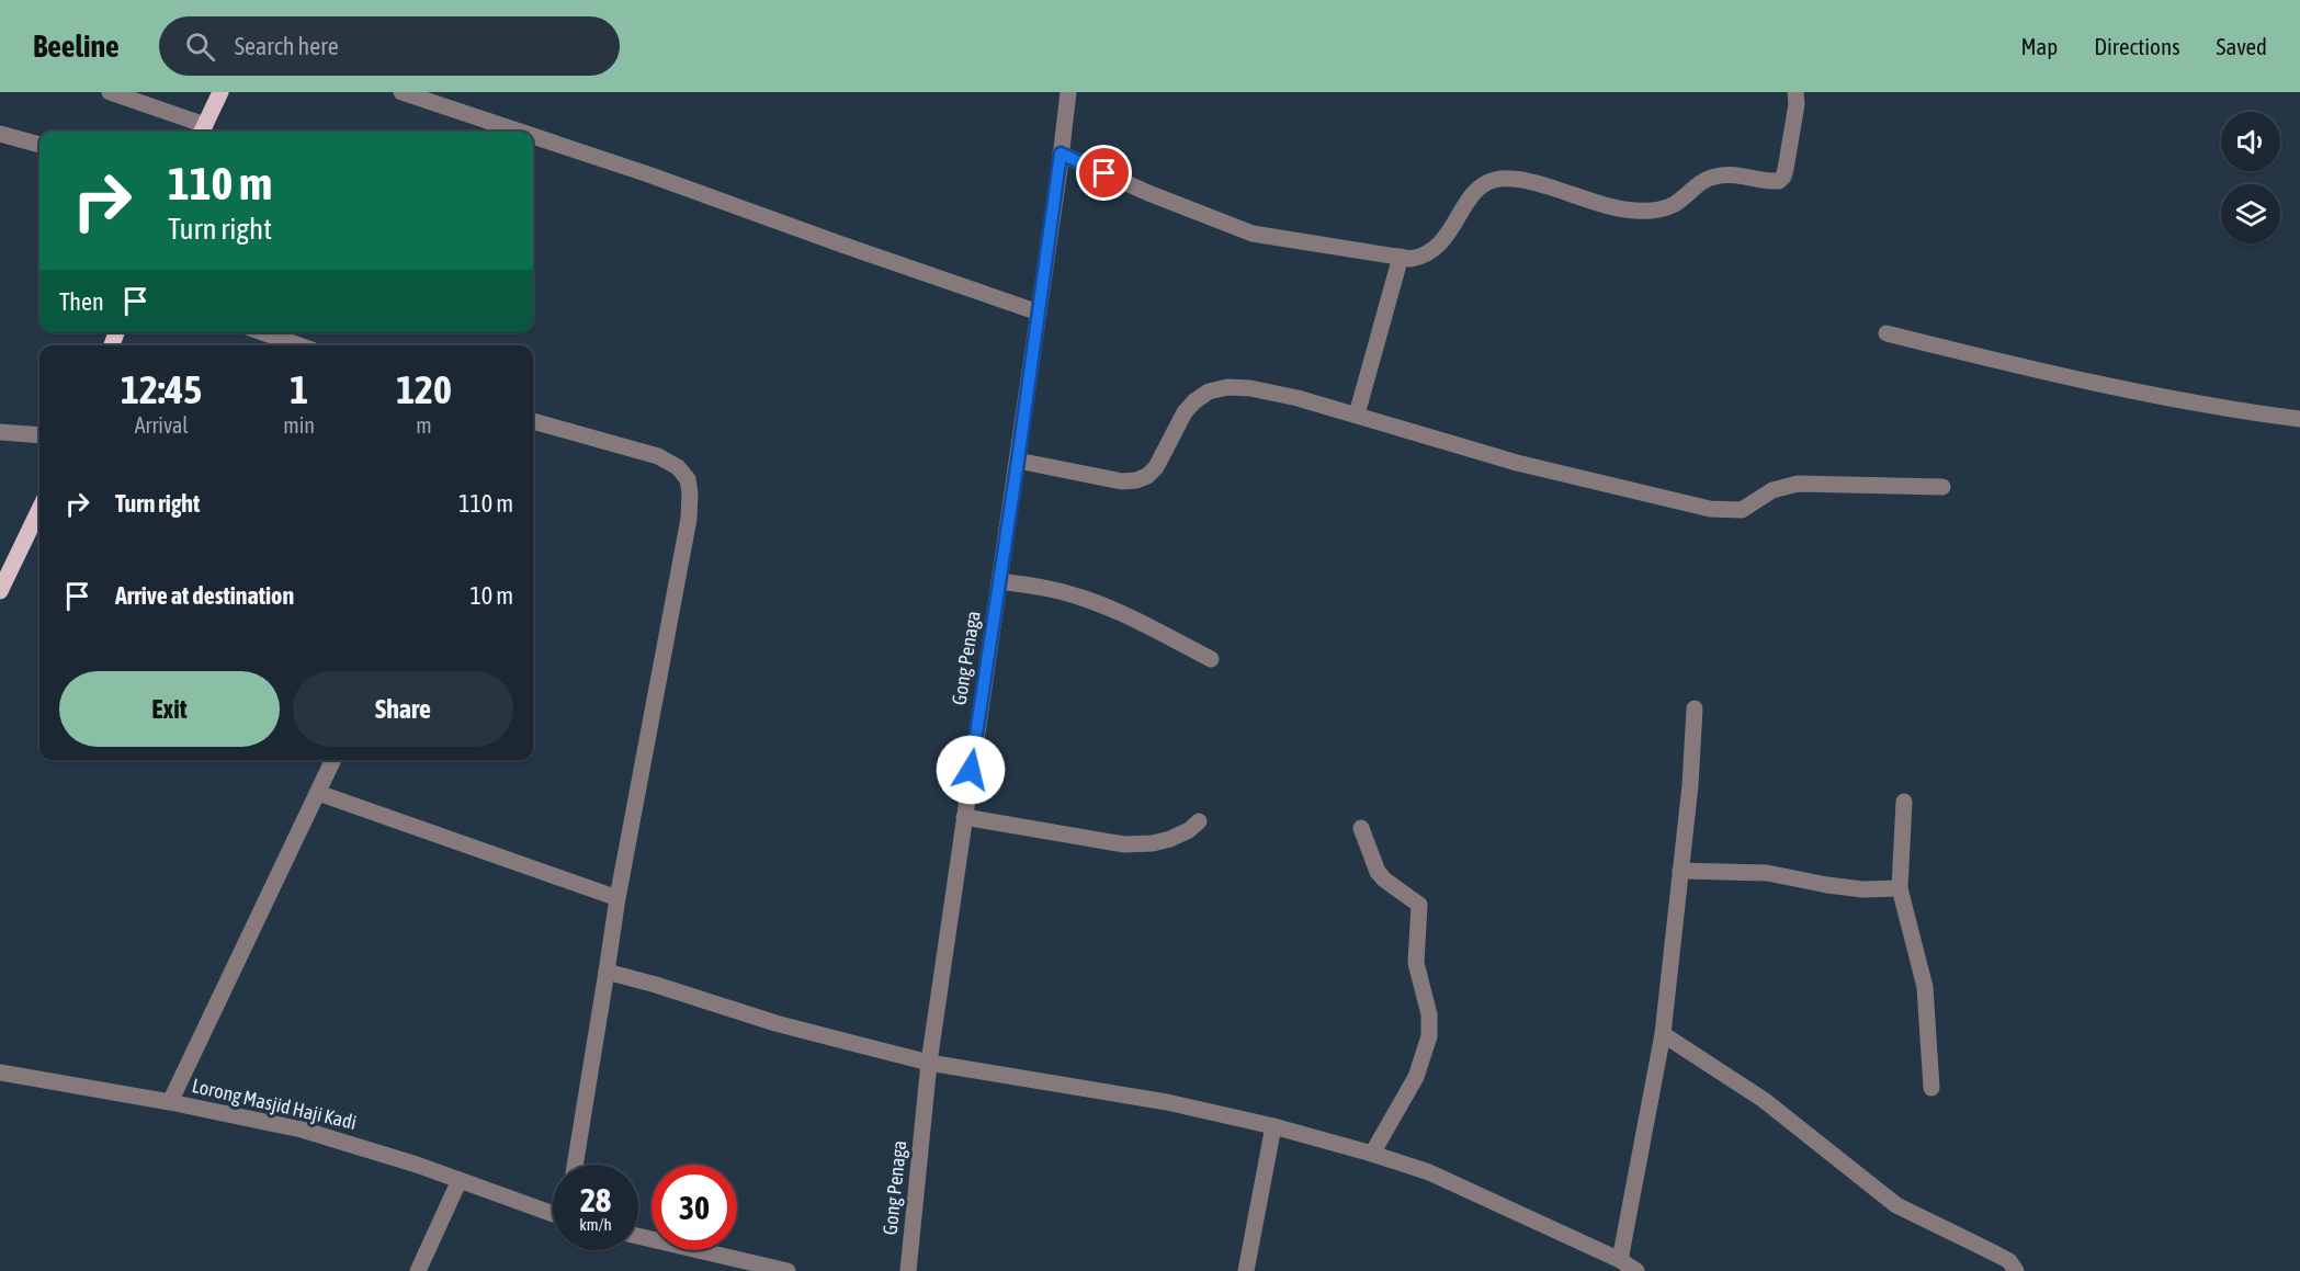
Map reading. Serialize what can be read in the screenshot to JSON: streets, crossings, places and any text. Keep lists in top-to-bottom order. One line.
{"streets":{"street":["Gong Penaga","Lorong Masjid Haji Kadi"]},"page":{"header":"Beeline","search":"Search here","nav":["Map","Directions","Saved"],"turn":["110 m","Turn right"],"then":"Then","eta":["12:45","Arrival","1","min","120","m"],"list":[{"name":"Turn right","value":"110 m"},{"name":"Arrive at destination","value":"10 m"}],"buttons":["Exit","Share"],"speed":"28 km/h","limit":"30"}}
